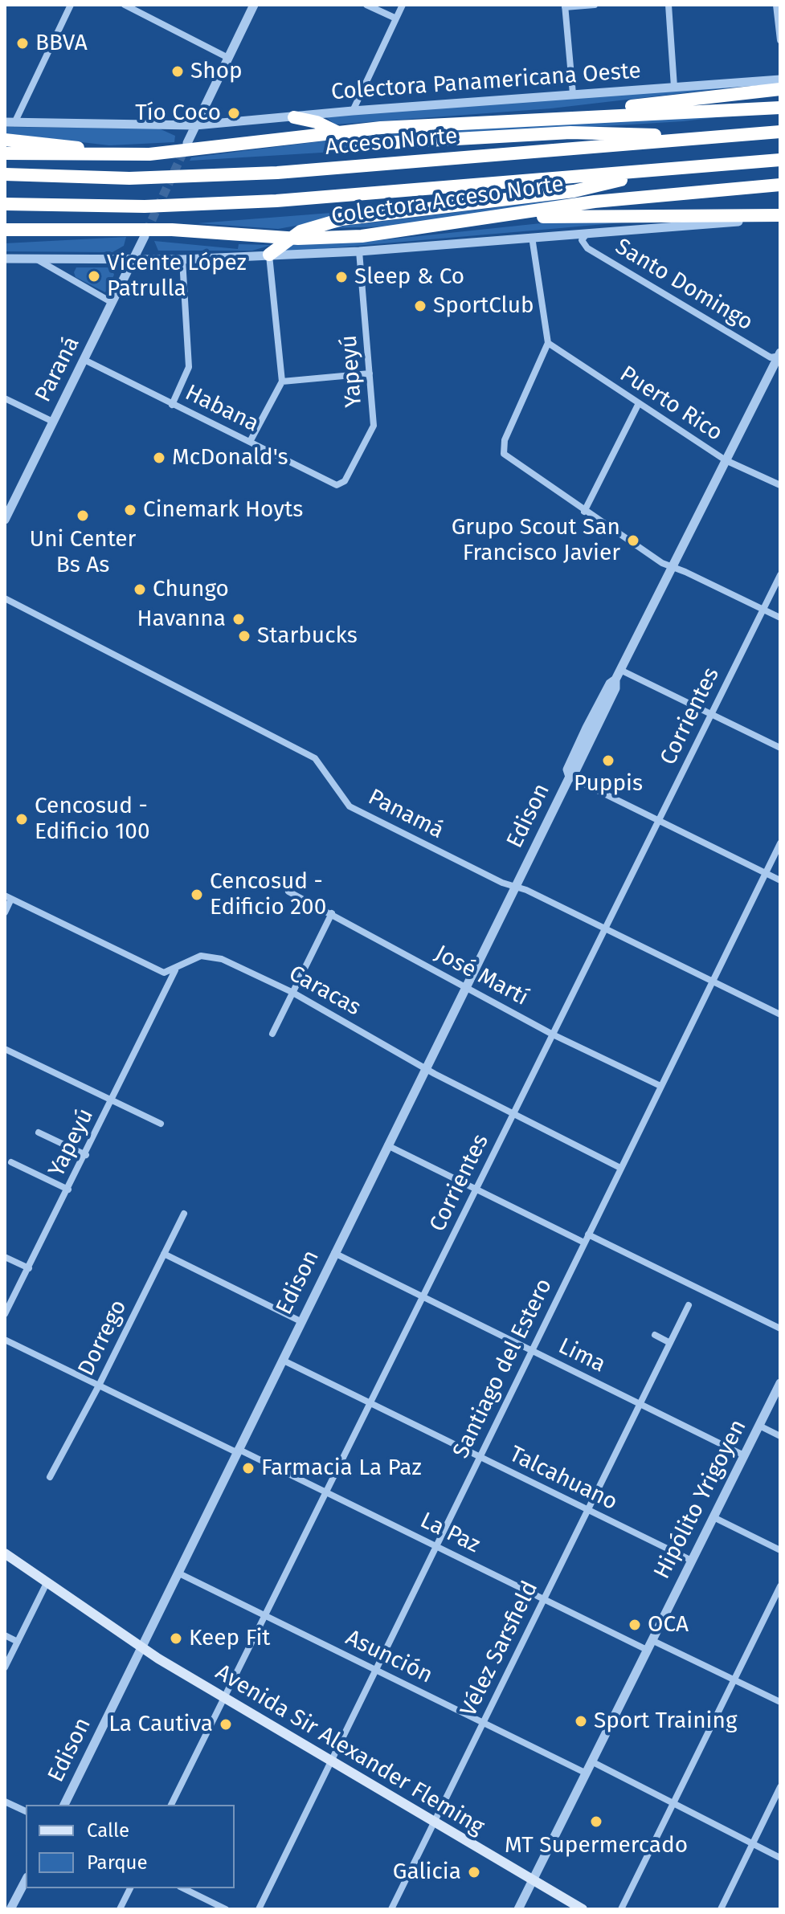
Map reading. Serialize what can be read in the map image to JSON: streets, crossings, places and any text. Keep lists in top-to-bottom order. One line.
{"streets":{"highway":["Acceso Norte","Colectora Acceso Norte"],"main road":["Avenida Sir Alexander Fleming"],"street":["Colectora Panamericana Oeste","Santo Domingo","Paraná","Yapeyú","Puerto Rico","Habana","Corrientes","Panamá","Edison","José Martí","Caracas","Dorrego","Lima","Santiago del Estero","Talcahuano","Hipólito Yrigoyen","La Paz","Vélez Sarsfield","Asunción"]},"crossings":[["Santo Domingo","Edison"],["Paraná","Habana"],["Yapeyú","Habana"],["Yapeyú","Caracas"],["Puerto Rico","Edison"],["Corrientes","Panamá"],["Corrientes","José Martí"],["Corrientes","Caracas"],["Corrientes","Lima"],["Corrientes","Talcahuano"],["Corrientes","La Paz"],["Corrientes","Asunción"],["Corrientes","Avenida Sir Alexander Fleming"],["Panamá","Edison"],["Panamá","Santiago del Estero"],["Edison","José Martí"],["Edison","Caracas"],["Edison","Lima"],["Edison","Talcahuano"],["Edison","La Paz"],["Edison","Asunción"],["Edison","Avenida Sir Alexander Fleming"],["José Martí","Santiago del Estero"],["Caracas","Santiago del Estero"],["Dorrego","La Paz"],["Lima","Santiago del Estero"],["Lima","Hipólito Yrigoyen"],["Lima","Vélez Sarsfield"],["Santiago del Estero","Talcahuano"],["Santiago del Estero","La Paz"],["Santiago del Estero","Asunción"],["Santiago del Estero","Avenida Sir Alexander Fleming"],["Talcahuano","Hipólito Yrigoyen"],["Talcahuano","Vélez Sarsfield"],["Hipólito Yrigoyen","La Paz"],["Hipólito Yrigoyen","Asunción"],["Hipólito Yrigoyen","Avenida Sir Alexander Fleming"],["La Paz","Vélez Sarsfield"],["Vélez Sarsfield","Asunción"],["Vélez Sarsfield","Avenida Sir Alexander Fleming"]],"places":["BBVA","Shop","Tío Coco","Vicente López Patrulla","Sleep & Co","SportClub","McDonald's","Cinemark Hoyts","Uni Center Bs As","Grupo Scout San Francisco Javier","Chungo","Havanna","Starbucks","Puppis","Cencosud - Edificio 100","Cencosud - Edificio 200","Farmacia La Paz","OCA","Keep Fit","Sport Training","La Cautiva","MT Supermercado","Galicia"],"legend":["Calle","Parque"]}
